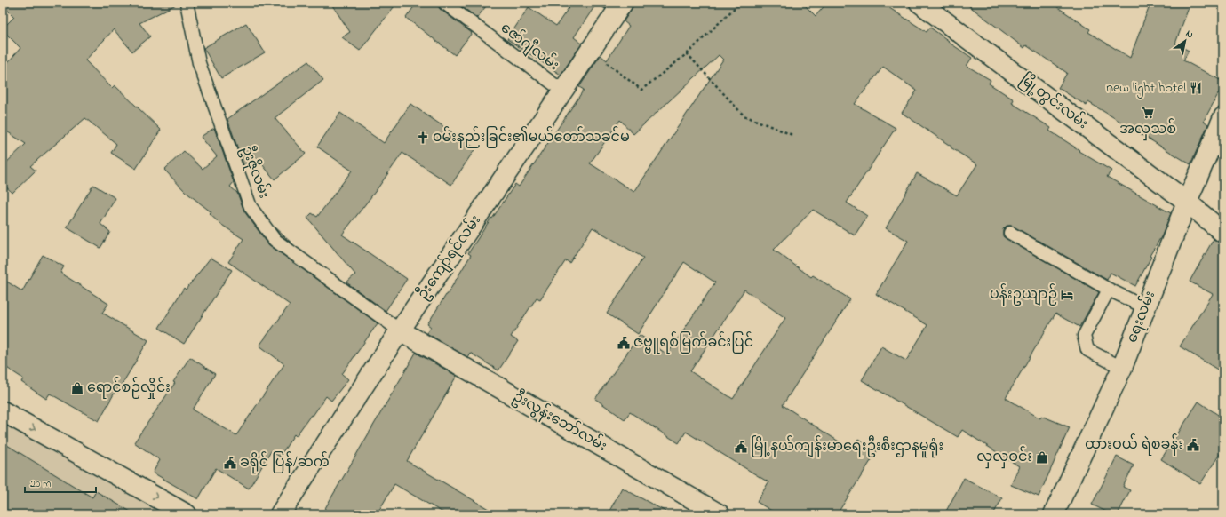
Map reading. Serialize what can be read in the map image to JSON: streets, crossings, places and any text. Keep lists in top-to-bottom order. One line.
{"streets":{"street":["မြို့တွင်းလမ်း","ဦးကျော်ရင်လမ်း","ရေးလမ်း","ဦးလွန်းဘော်လမ်း"],"lane":["ဇော်ဂျီလမ်း","ဦးဇိုလမ်း"]},"crossings":[["ဇော်ဂျီလမ်း","ဦးကျော်ရင်လမ်း"],["မြို့တွင်းလမ်း","ရေးလမ်း"],["ဦးဇိုလမ်း","ဦးကျော်ရင်လမ်း"],["ဦးဇိုလမ်း","ဦးလွန်းဘော်လမ်း"],["ဦးကျော်ရင်လမ်း","ဦးလွန်းဘော်လမ်း"]],"places":{"restaurant":["new light hotel"],"supermarket":["အလှသစ်"],"church":["၀မ်းနည်းခြင်း၏မယ်တော်သခင်မ"],"hotel":["ပန်းဥယျာဉ်"],"public building":["ဇဗ္ဗူရစ်မြက်ခင်းပြင်","ထားဝယ် ရဲစခန်း","မြို့နယ်ကျန်းမာရေးဦးစီးဌာနမူရုံး","ခရိုင် ပြန်/ဆက်"],"shop":["ရောင်စဉ်လှိုင်း","လှလှဝင်း"]},"scale_bar":"20 m","north":"top right"}
